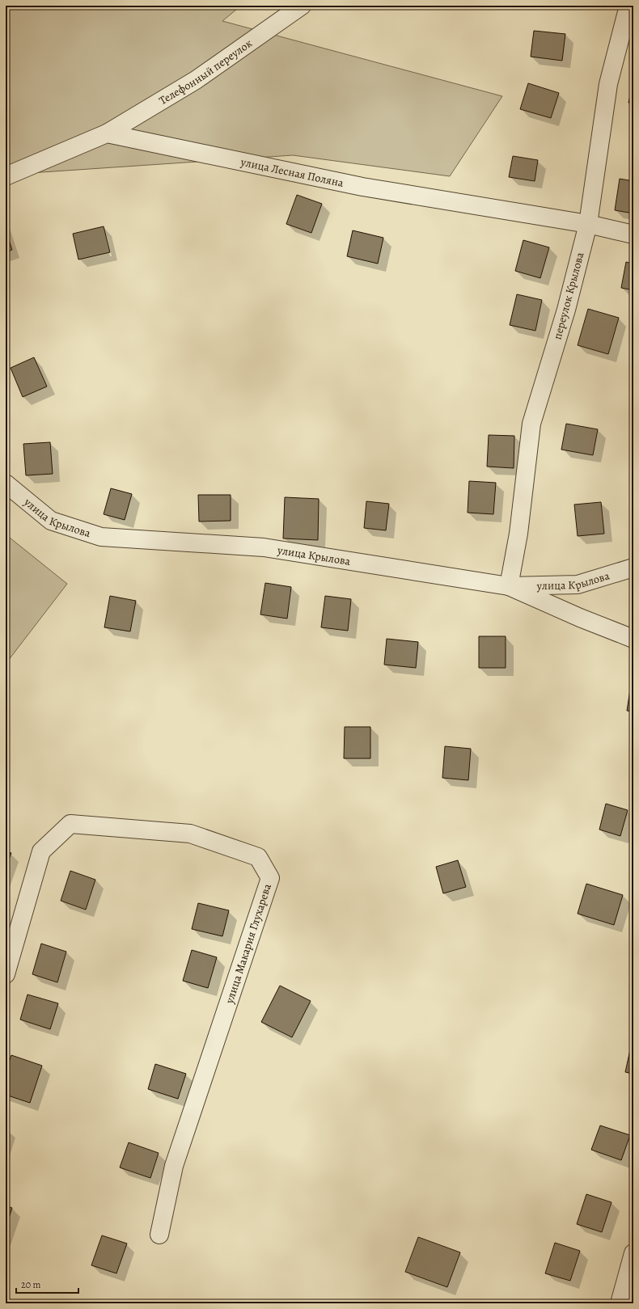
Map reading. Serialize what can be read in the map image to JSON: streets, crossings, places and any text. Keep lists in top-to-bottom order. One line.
{"streets":{"street":["Телефонный переулок","улица Лесная Поляна","переулок Крылова","улица Крылова","улица Макария Глухарева"]},"crossings":[["Телефонный переулок","улица Лесная Поляна"],["улица Лесная Поляна","переулок Крылова"],["переулок Крылова","улица Крылова"]],"scale_bar":"20 m"}
